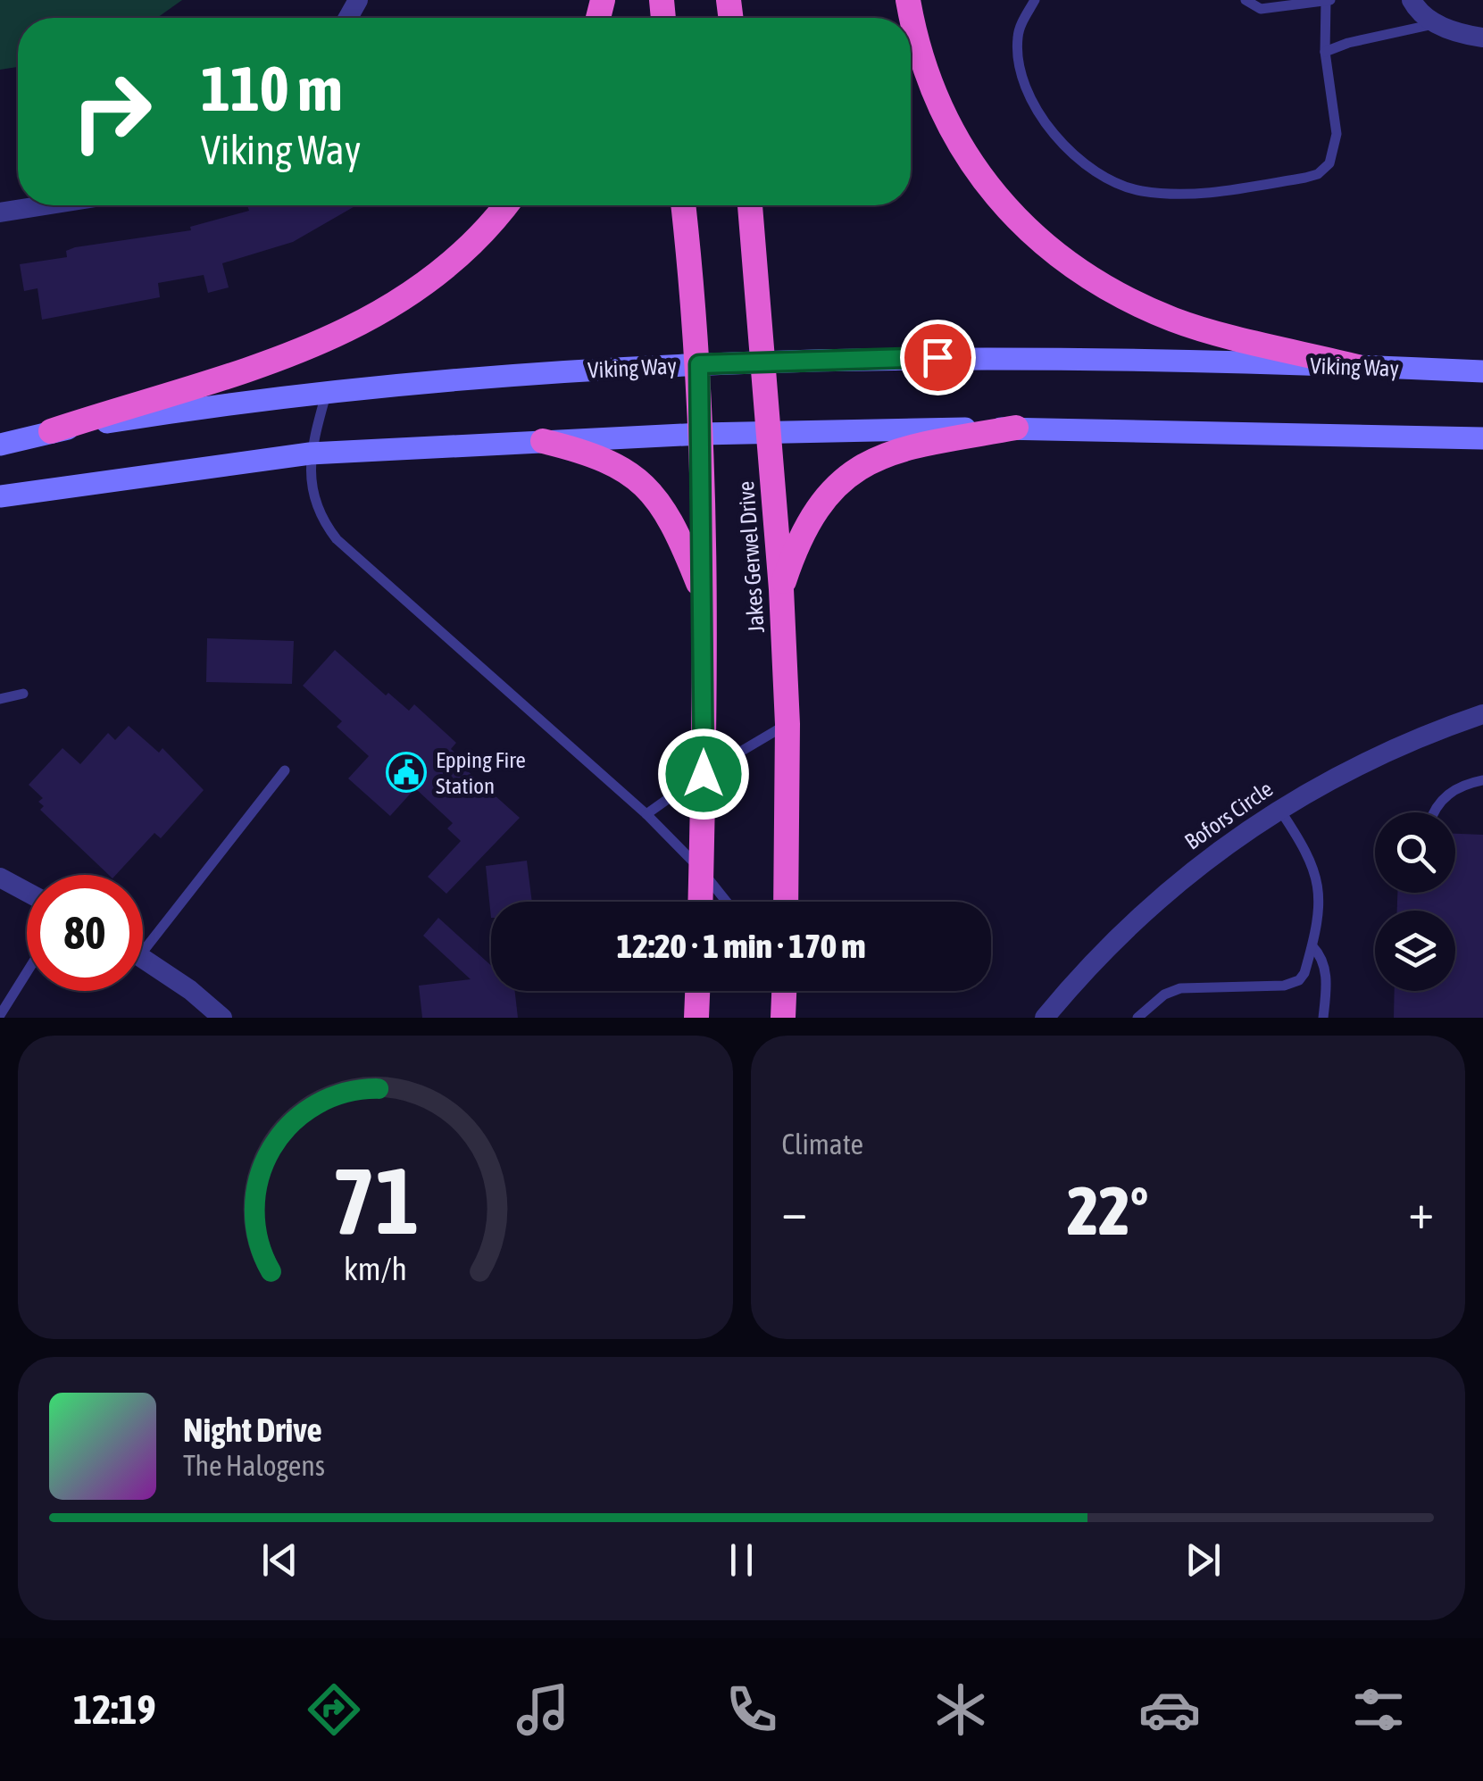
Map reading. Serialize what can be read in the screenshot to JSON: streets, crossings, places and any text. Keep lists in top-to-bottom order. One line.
{"streets":{"highway":["Jakes Gerwel Drive"],"main road":["Viking Way"],"street":["Bofors Circle"]},"crossings":[["Viking Way","Jakes Gerwel Drive"]],"places":{"public building":["Epping Fire Station"]},"page":{"turn":["110 m","Viking Way"],"limit":"80","trip":"12:20 · 1 min · 170 m","tile":"Climate","heat":["−","22°","+"],"song":["Night Drive","The Halogens"],"tabs":"12:19","gauge":["71","km/h"]}}
